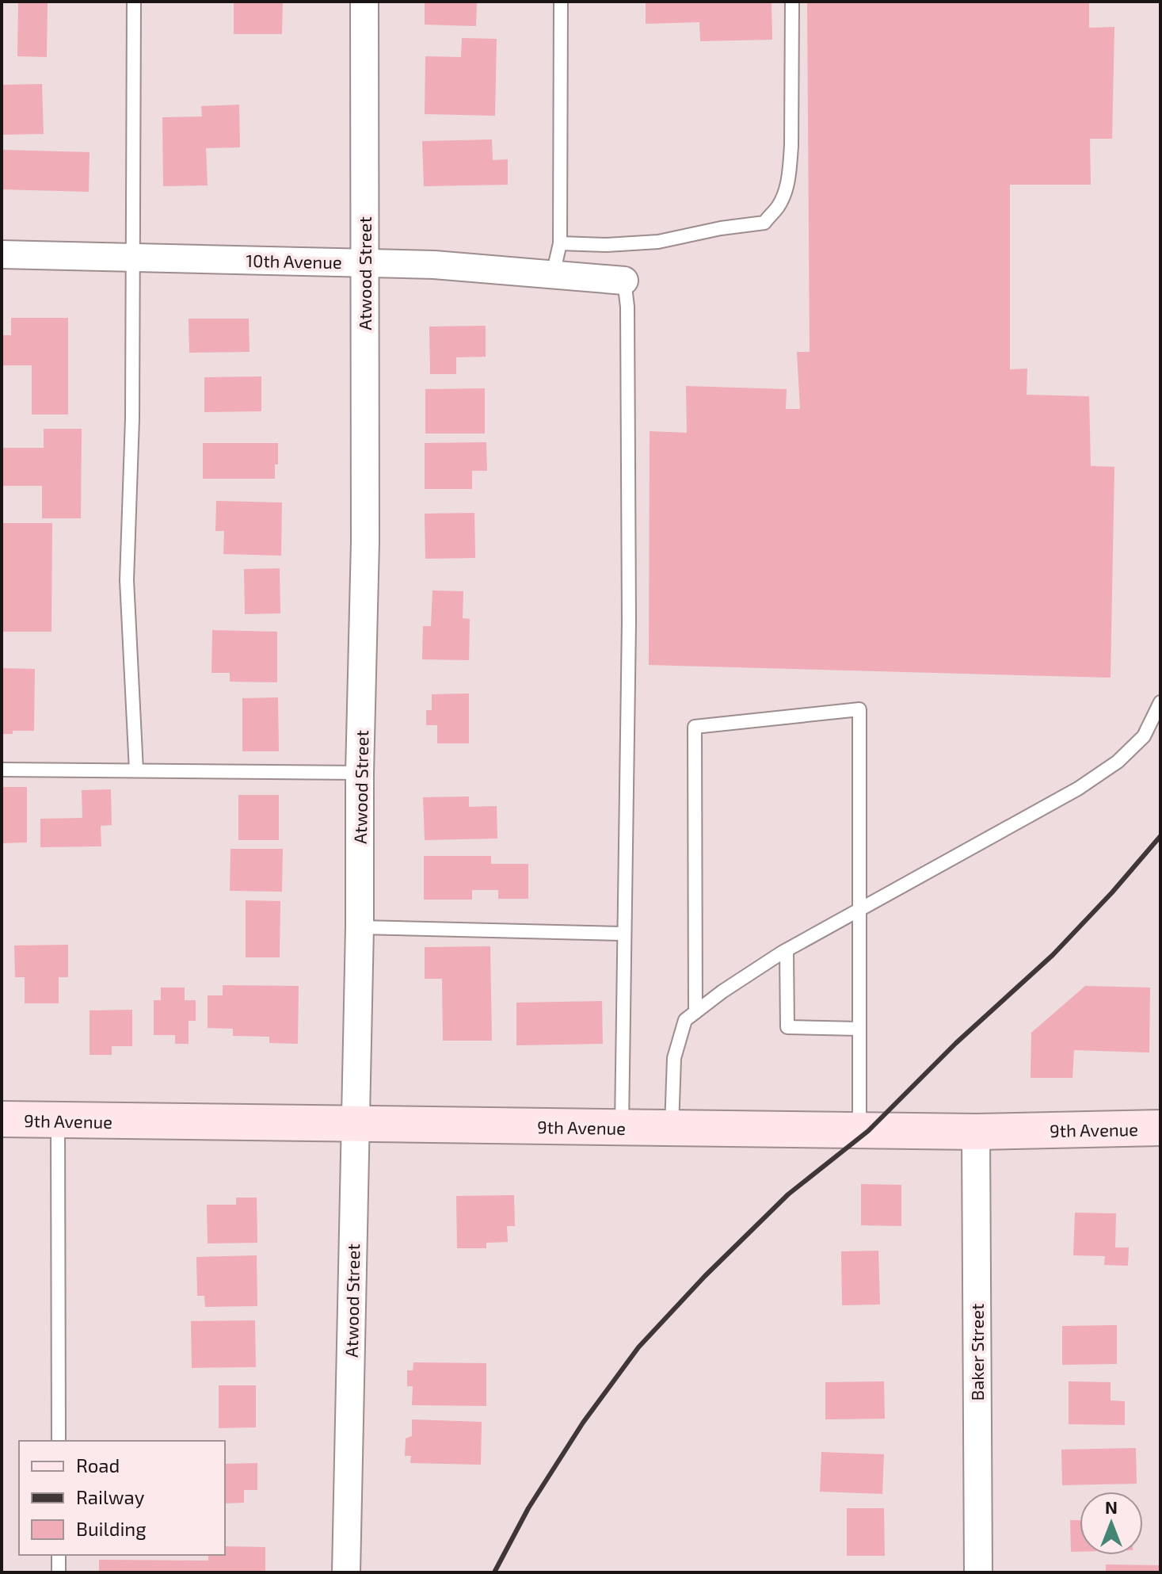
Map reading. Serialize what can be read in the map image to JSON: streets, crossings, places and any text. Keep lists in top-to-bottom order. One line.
{"streets":{"main road":["9th Avenue"],"street":["10th Avenue","Atwood Street","Baker Street"]},"crossings":[["10th Avenue","Atwood Street"],["Atwood Street","9th Avenue"],["9th Avenue","Baker Street"]],"legend":["Road","Railway","Building"],"north":"top"}
